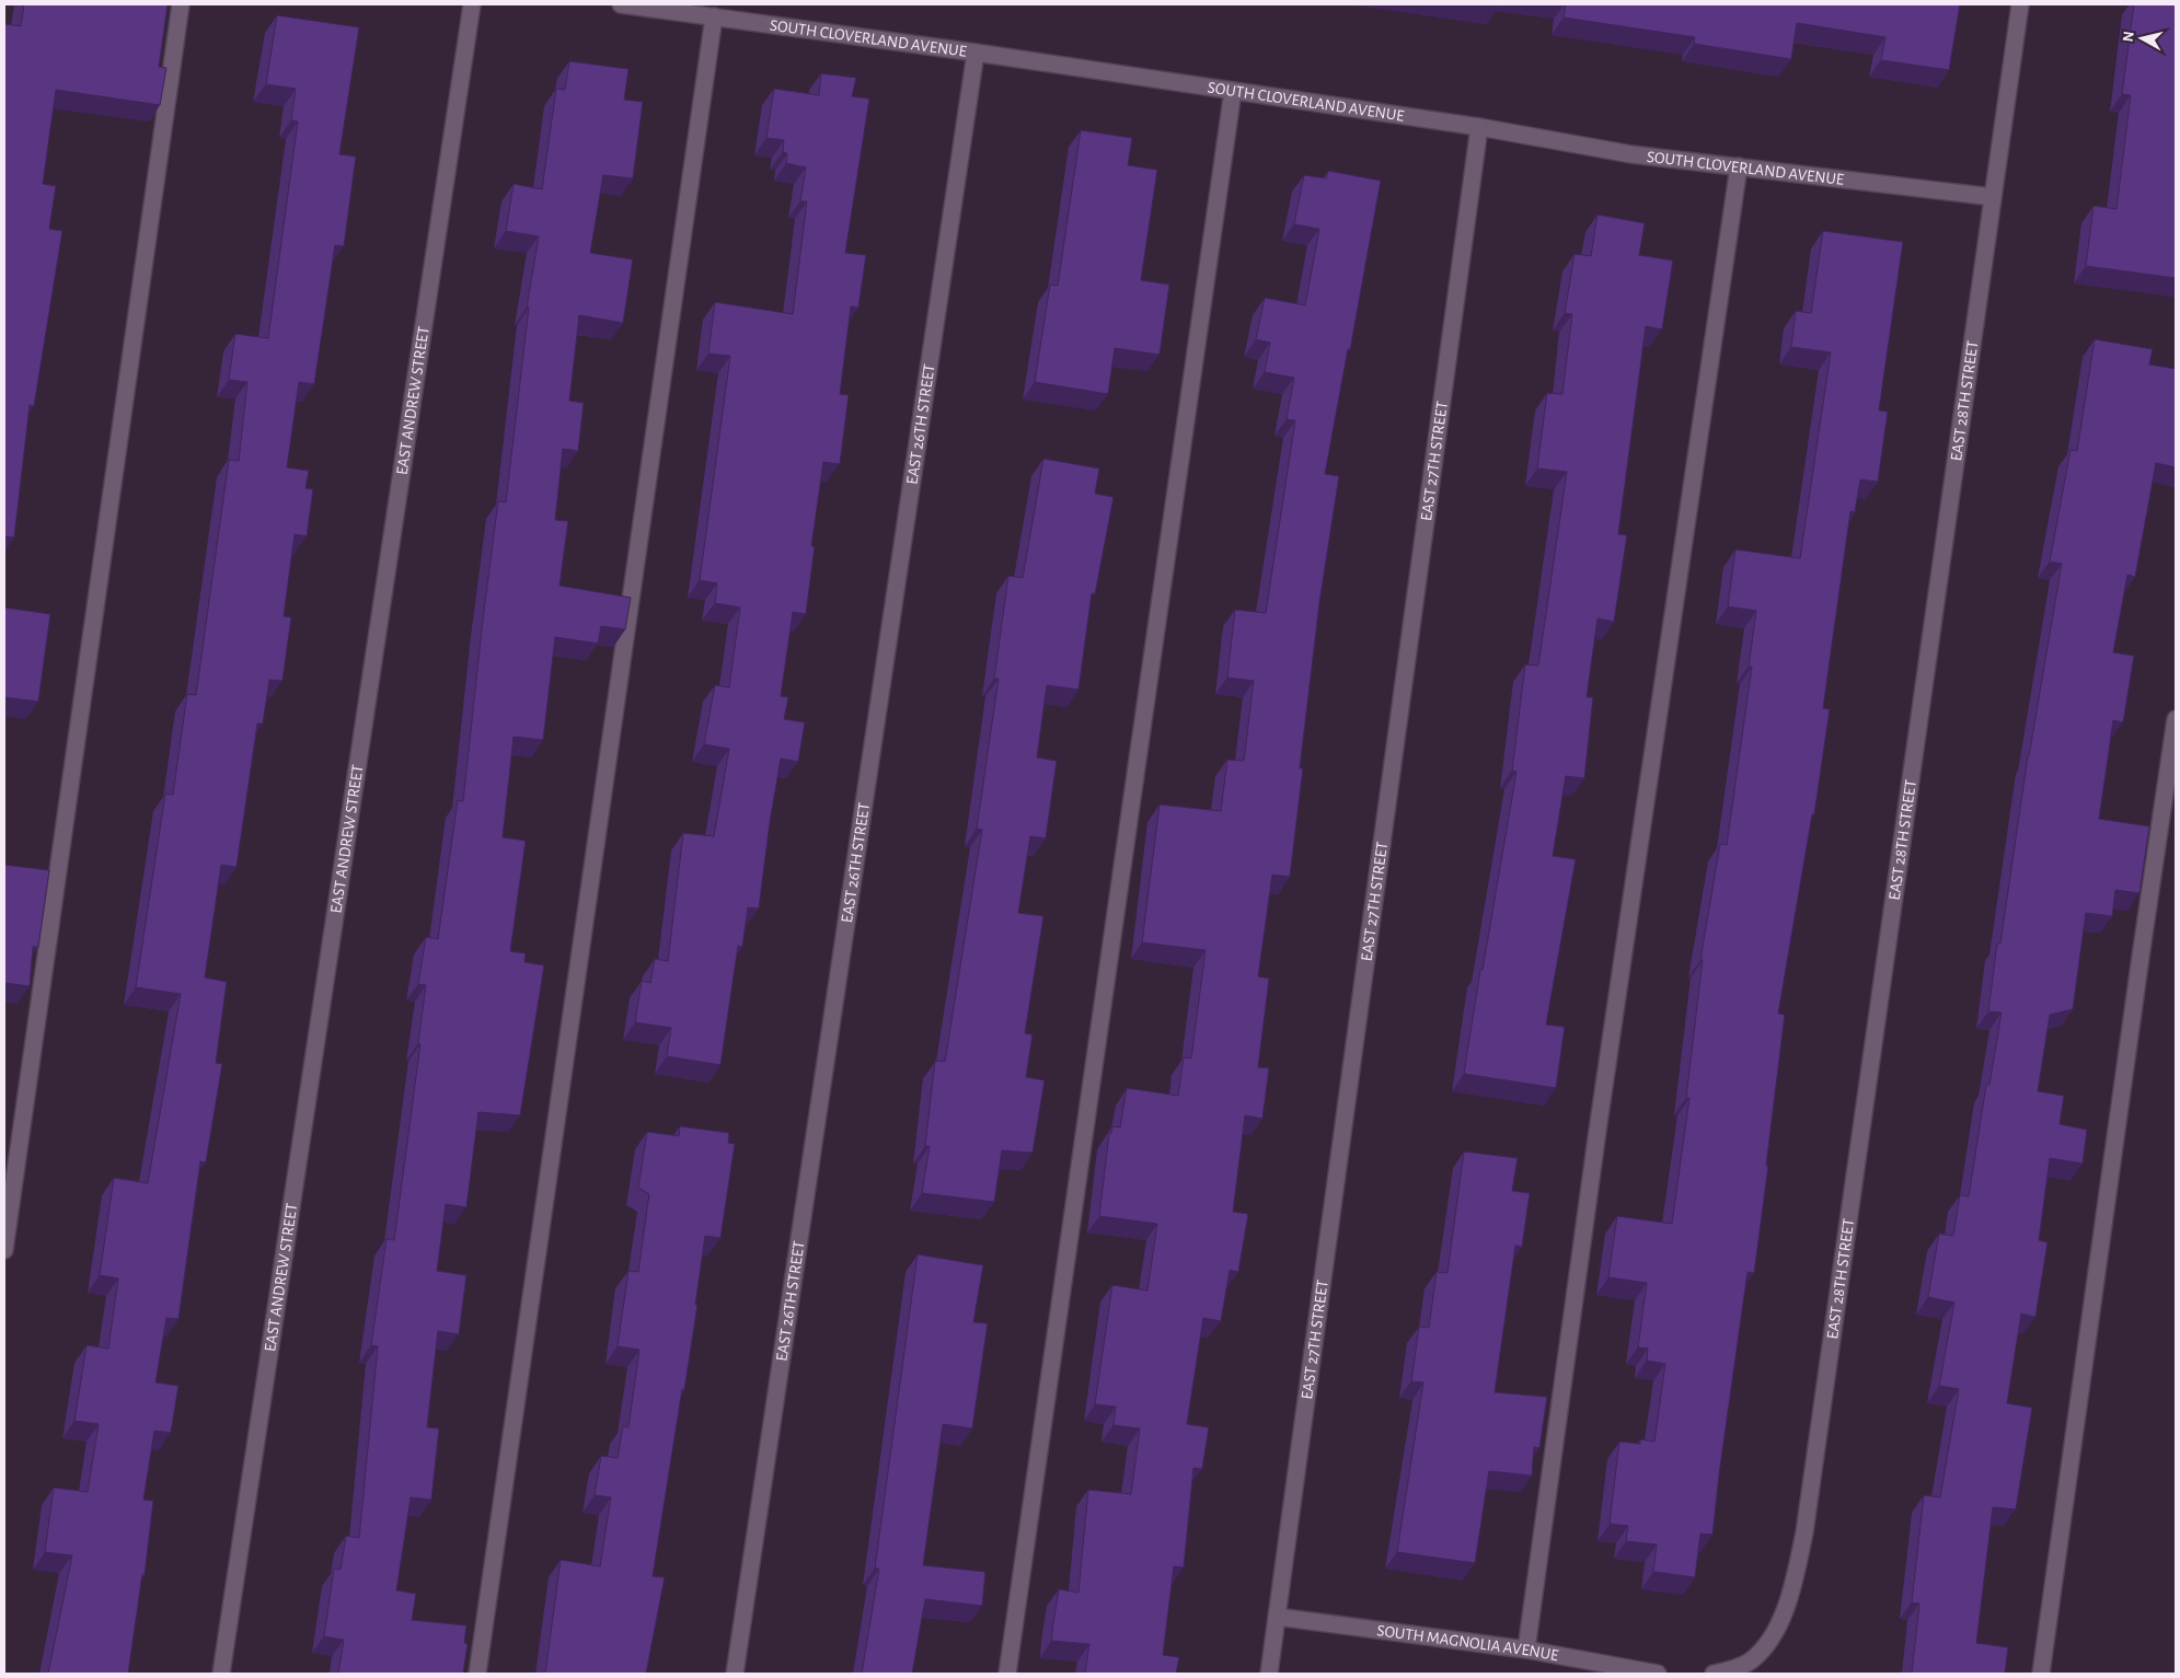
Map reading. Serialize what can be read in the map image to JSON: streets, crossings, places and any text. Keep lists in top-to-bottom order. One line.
{"streets":{"street":["SOUTH CLOVERLAND AVENUE","EAST ANDREW STREET","EAST 28TH STREET","EAST 26TH STREET","EAST 27TH STREET","SOUTH MAGNOLIA AVENUE"]},"crossings":[["SOUTH CLOVERLAND AVENUE","EAST 28TH STREET"],["SOUTH CLOVERLAND AVENUE","EAST 26TH STREET"],["SOUTH CLOVERLAND AVENUE","EAST 27TH STREET"],["EAST 27TH STREET","SOUTH MAGNOLIA AVENUE"]],"north":"left"}
